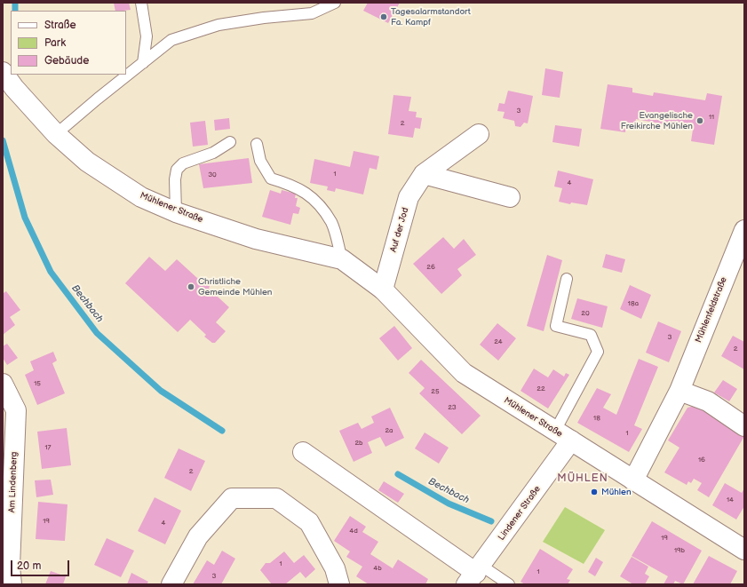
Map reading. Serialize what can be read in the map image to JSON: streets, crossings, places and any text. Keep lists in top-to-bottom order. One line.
{"streets":{"street":["Mühlener Straße","Auf der Jod","Mühlenfeldstraße","Am Lindenberg","Lindener Straße"]},"crossings":[["Mühlener Straße","Auf der Jod"],["Mühlener Straße","Mühlenfeldstraße"],["Mühlener Straße","Lindener Straße"]],"districts":["MÜHLEN"],"water":["Bechbach"],"places":["Tagesalarmstandort Fa. Kampf","Evangelische Freikirche Mühlen","Christliche Gemeinde Mühlen","Mühlen"],"house_numbers":["3","11","2","1","30","4","26","18a","20","3","24","2","15","22","25","23","18","2a","1","2b","17","16","2","14","19","4","4d","19","19b","1","4b","1","3"],"legend":["Straße","Park","Gebäude"],"scale_bar":"20 m"}
